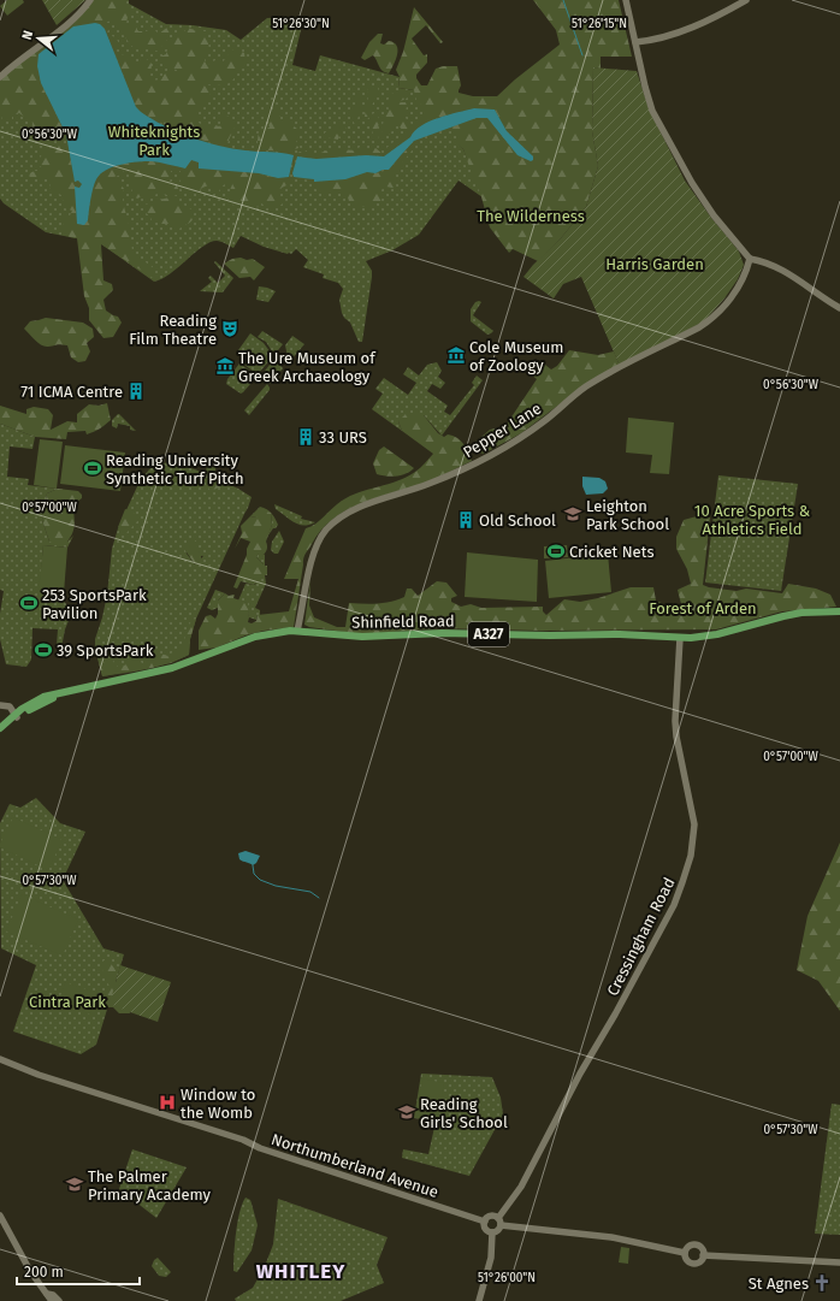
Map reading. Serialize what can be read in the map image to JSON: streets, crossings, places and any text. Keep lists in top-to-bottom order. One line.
{"streets":{"main road":["Shinfield Road","A327"],"street":["Pepper Lane","Cressingham Road","Northumberland Avenue"]},"crossings":[["Pepper Lane","Shinfield Road"],["Shinfield Road","A327"],["Shinfield Road","Cressingham Road"],["Cressingham Road","Northumberland Avenue"]],"districts":["WHITLEY"],"parks":["Whiteknights Park","The Wilderness","Harris Garden","10 Acre Sports & Athletics Field","Forest of Arden","Cintra Park"],"places":{"theatre":["Reading Film Theatre"],"museum":["Cole Museum of Zoology","The Ure Museum of Greek Archaeology"],"building":["71 ICMA Centre","33 URS","Old School"],"sports":["Reading University Synthetic Turf Pitch","Cricket Nets","253 SportsPark Pavilion","39 SportsPark"],"school or university":["Leighton Park School","Reading Girls' School","The Palmer Primary Academy"],"hospital":["Window to the Womb"],"church":["St Agnes"]},"scale_bar":"200 m","north":"left","coordinates":["51°26'30\"N","51°26'15\"N","0°56'30\"W","0°57'00\"W","0°57'30\"W","51°26'00\"N"]}
